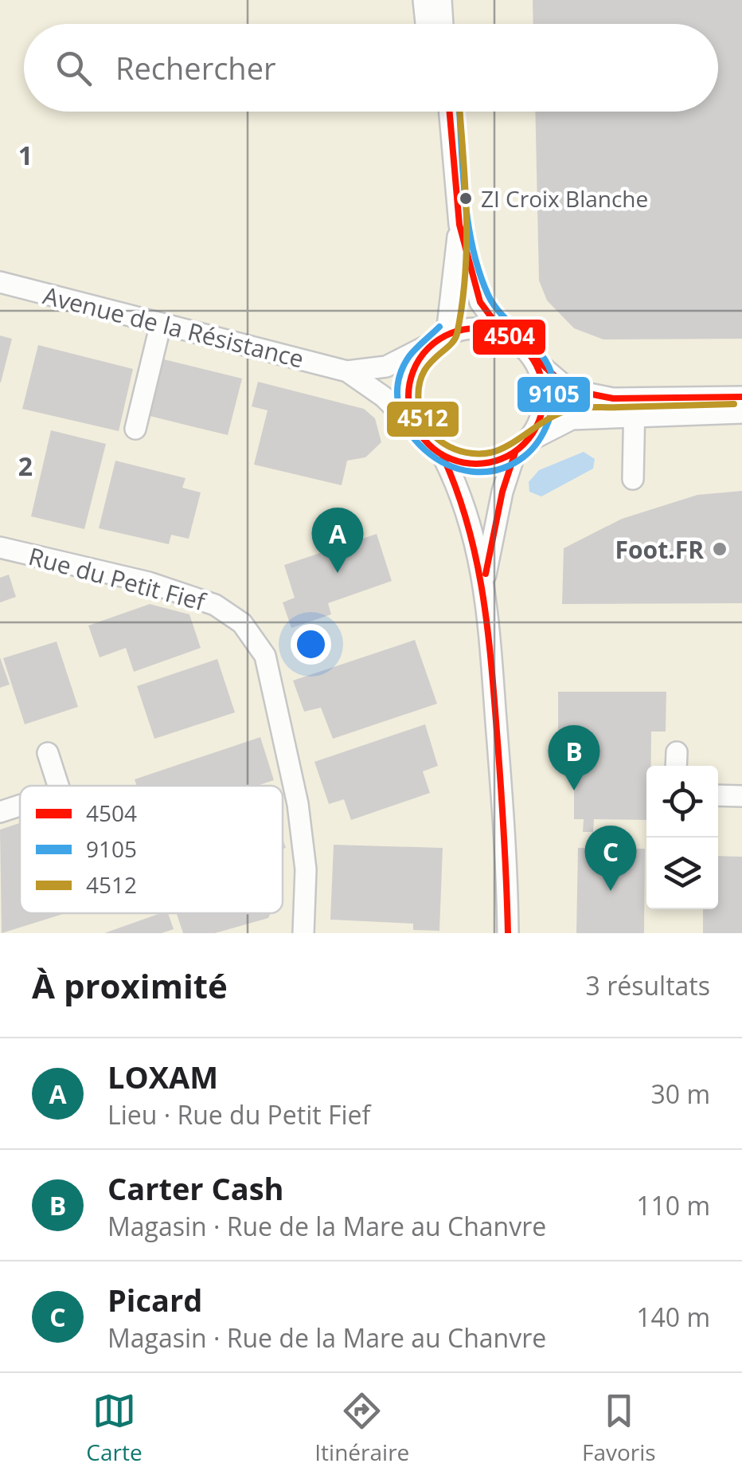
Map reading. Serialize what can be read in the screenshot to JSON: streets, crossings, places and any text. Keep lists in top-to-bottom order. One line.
{"streets":{"street":["Avenue de la Résistance","Rue du Petit Fief"]},"places":["ZI Croix Blanche","Foot.FR"],"lines":["transit line 4504","transit line 9105","transit line 4512"],"legend":["4504","9105","4512"],"page":{"search":"Rechercher","pins":["A","B","C"],"heading":["À proximité","3 résultats"],"list":[{"mark":"A","name":"LOXAM","note":"Lieu · Rue du Petit Fief","value":"30 m"},{"mark":"B","name":"Carter Cash","note":"Magasin · Rue de la Mare au Chanvre","value":"110 m"},{"mark":"C","name":"Picard","note":"Magasin · Rue de la Mare au Chanvre","value":"140 m"}],"nav":["Carte","Itinéraire","Favoris"]},"grid":{"rows":["1","2"]}}
